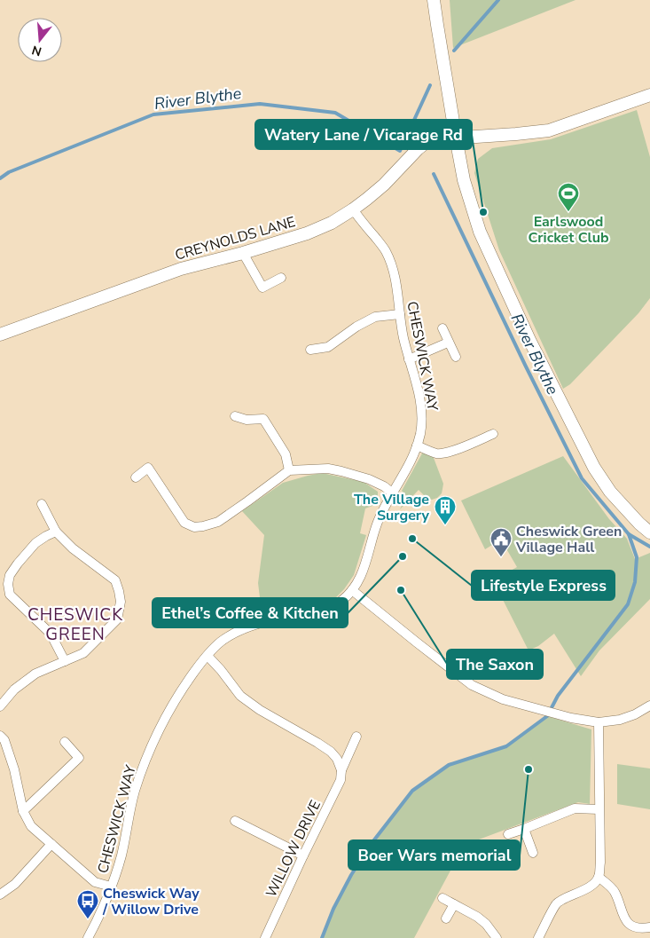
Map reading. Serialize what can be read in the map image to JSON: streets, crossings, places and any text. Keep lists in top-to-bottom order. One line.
{"streets":{"street":["CREYNOLDS LANE","CHESWICK WAY","WILLOW DRIVE"]},"crossings":[["CREYNOLDS LANE","CHESWICK WAY"]],"districts":["CHESWICK GREEN"],"water":["River Blythe"],"places":{"other":["Watery Lane / Vicarage Rd","Lifestyle Express","Ethel’s Coffee & Kitchen","The Saxon","Boer Wars memorial"],"sports":["Earlswood Cricket Club"],"building":["The Village Surgery"],"public building":["Cheswick Green Village Hall"],"bus stop":["Cheswick Way / Willow Drive"]},"north":"bottom"}
